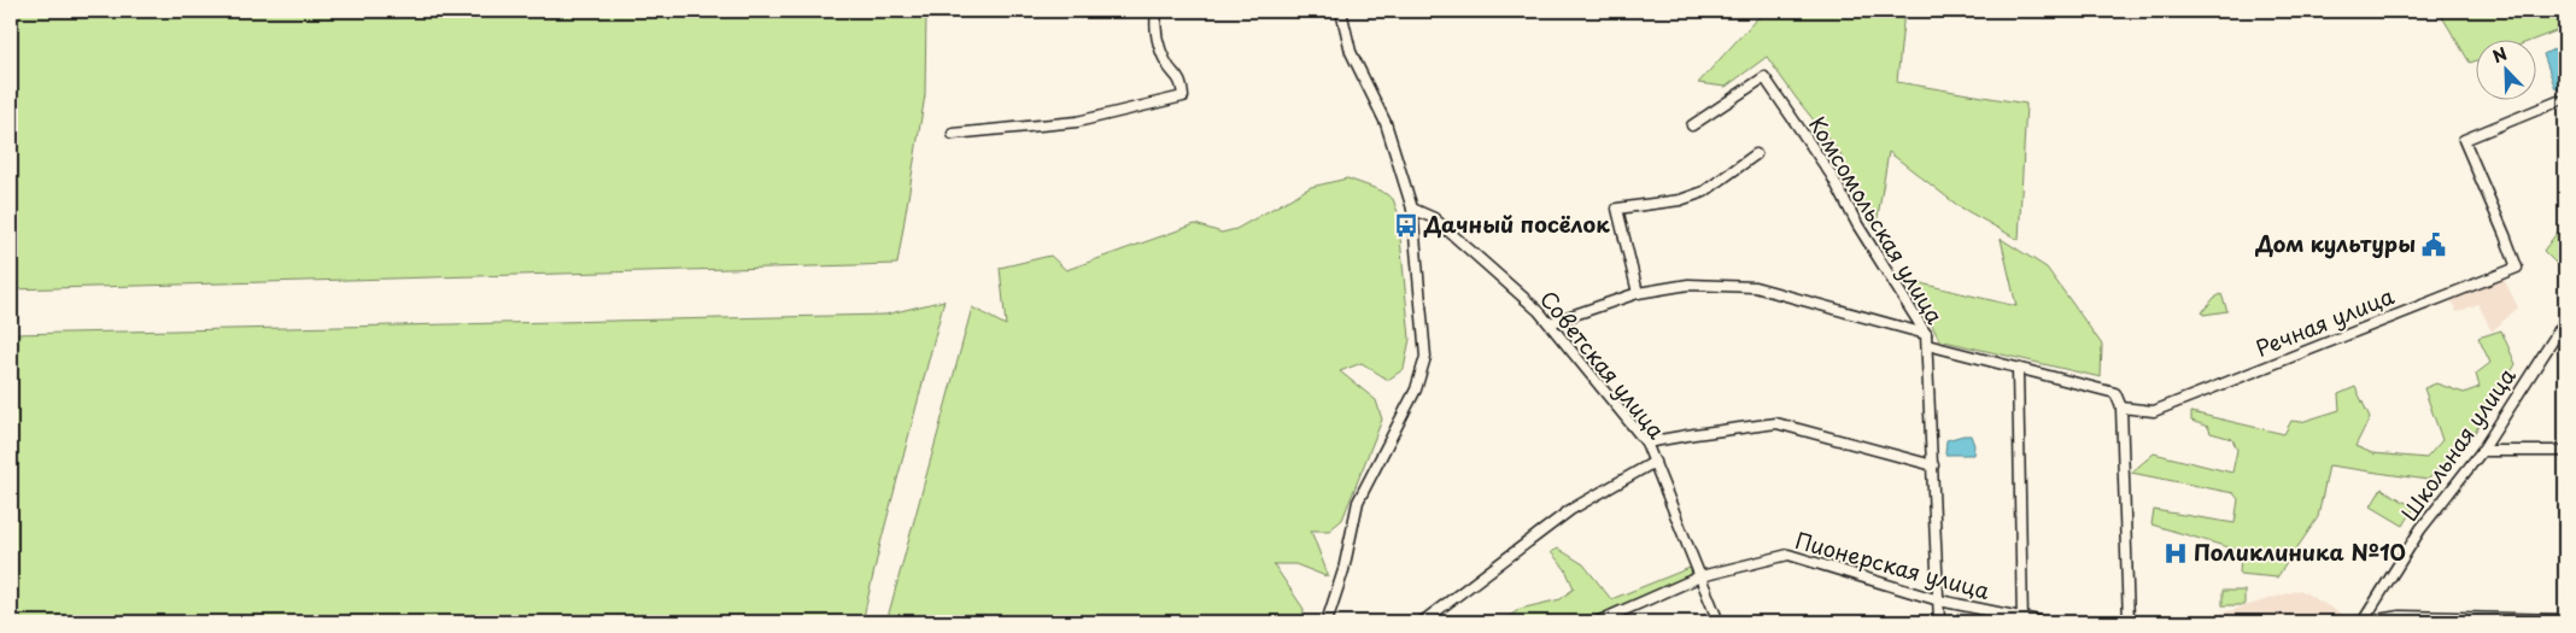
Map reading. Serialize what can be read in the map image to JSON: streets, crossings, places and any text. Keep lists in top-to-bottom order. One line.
{"streets":{"street":["Комсомольская улица","Речная улица","Советская улица","Школьная улица","Пионерская улица"]},"crossings":[["Комсомольская улица","Пионерская улица"],["Советская улица","Пионерская улица"]],"places":{"bus stop":["Дачный посёлок"],"public building":["Дом культуры"],"hospital":["Поликлиника №10"]},"north":"top left"}
